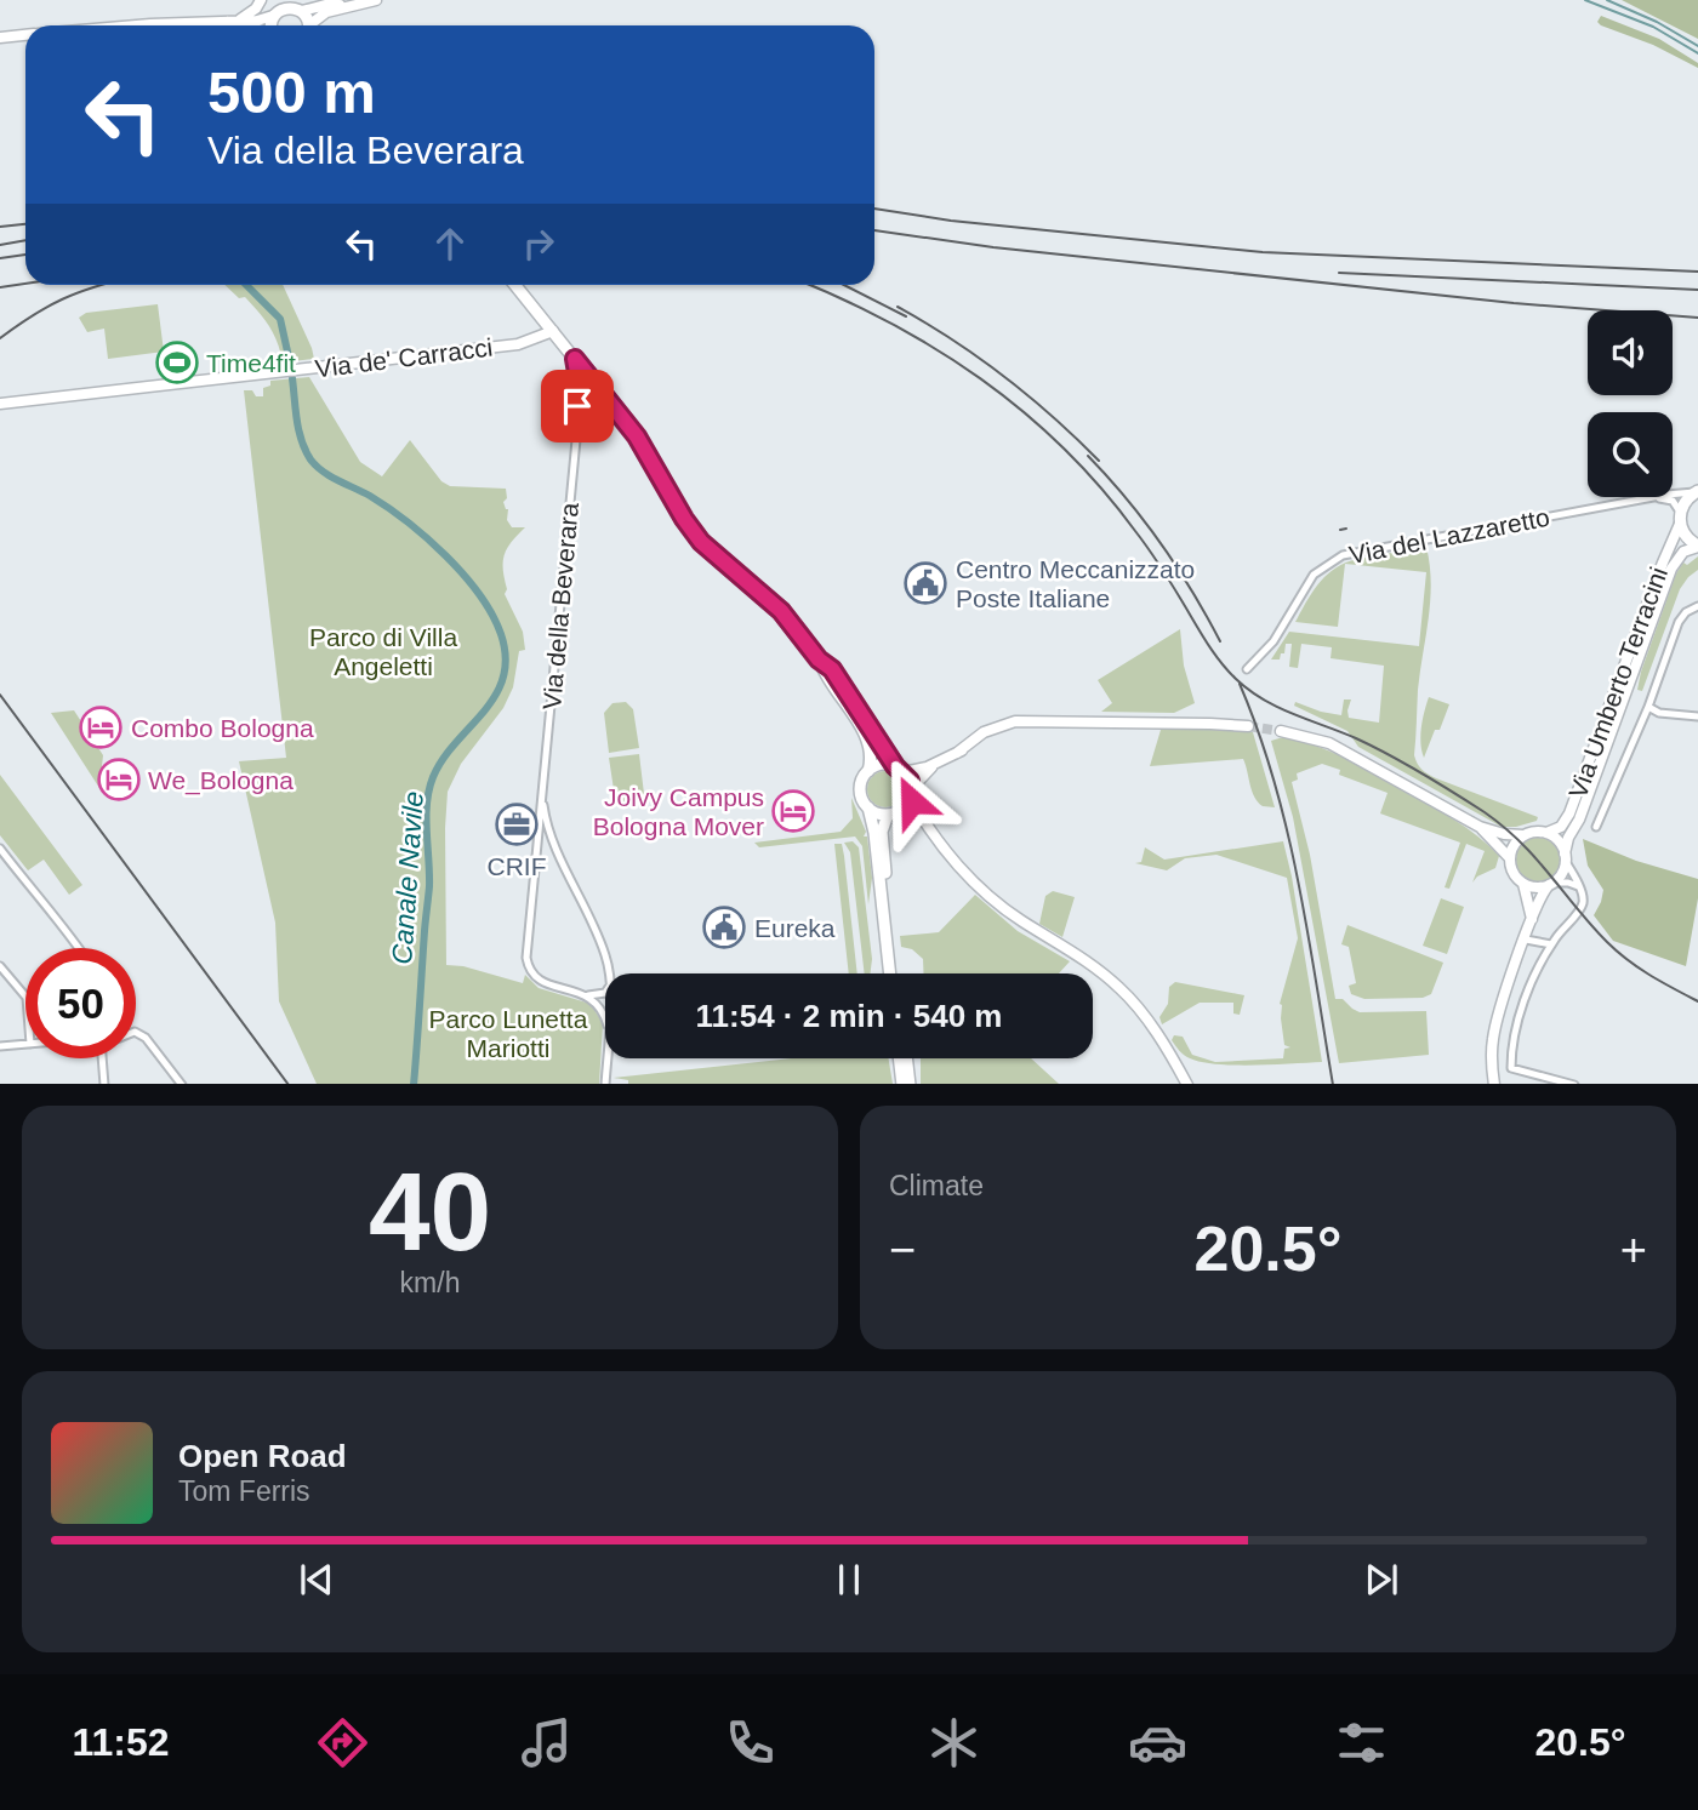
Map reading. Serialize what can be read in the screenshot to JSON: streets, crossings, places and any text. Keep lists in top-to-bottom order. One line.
{"streets":{"main road":["Via de' Carracci","Via Umberto Terracini"],"street":["Via del Lazzaretto","Via della Beverara"]},"water":["Canale Navile"],"parks":["Parco di Villa Angeletti","Parco Lunetta Mariotti"],"places":{"sports":["Time4fit"],"public building":["Centro Meccanizzato Poste Italiane","Eureka"],"hotel":["Combo Bologna","We_Bologna","Joivy Campus Bologna Mover"],"office":["CRIF"]},"page":{"turn":["500 m","Via della Beverara"],"limit":"50","trip":"11:54 · 2 min · 540 m","tile":[["40","km/h"],"Climate"],"heat":["−","20.5°","+"],"song":["Open Road","Tom Ferris"],"tabs":["11:52","20.5°"]}}
